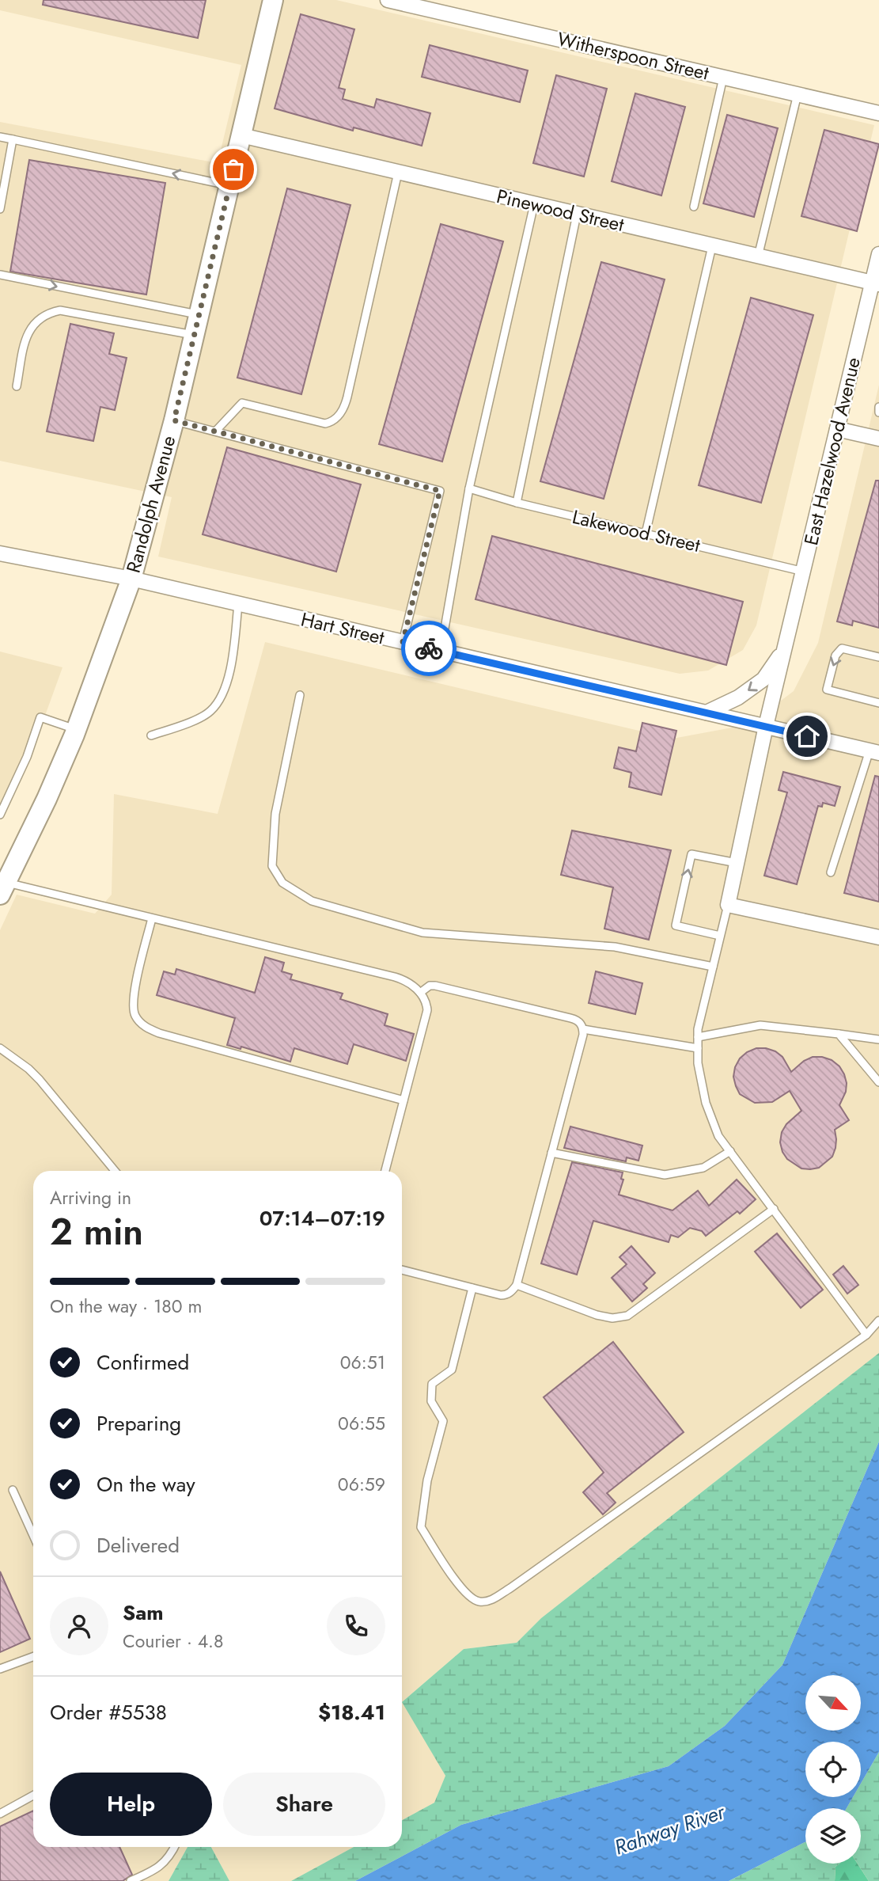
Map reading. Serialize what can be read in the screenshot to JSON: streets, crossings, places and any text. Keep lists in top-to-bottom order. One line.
{"streets":{"main road":["Randolph Avenue"],"street":["Witherspoon Street","Pinewood Street","East Hazelwood Avenue","Hart Street"],"lane":["Lakewood Street"]},"crossings":[["Pinewood Street","East Hazelwood Avenue"],["Pinewood Street","Randolph Avenue"],["East Hazelwood Avenue","Lakewood Street"],["East Hazelwood Avenue","Hart Street"],["Randolph Avenue","Hart Street"]],"water":["Rahway River"],"north":"bottom right","page":{"heading":["2 min","Arriving in","07:14–07:19"],"panel":["Sam","Courier · 4.8","Order #5538","$18.41"],"bar":"On the way · 180 m","list":[["Confirmed","06:51"],["Preparing","06:55"],["On the way","06:59"],"Delivered"],"buttons":["Help","Share"]}}
